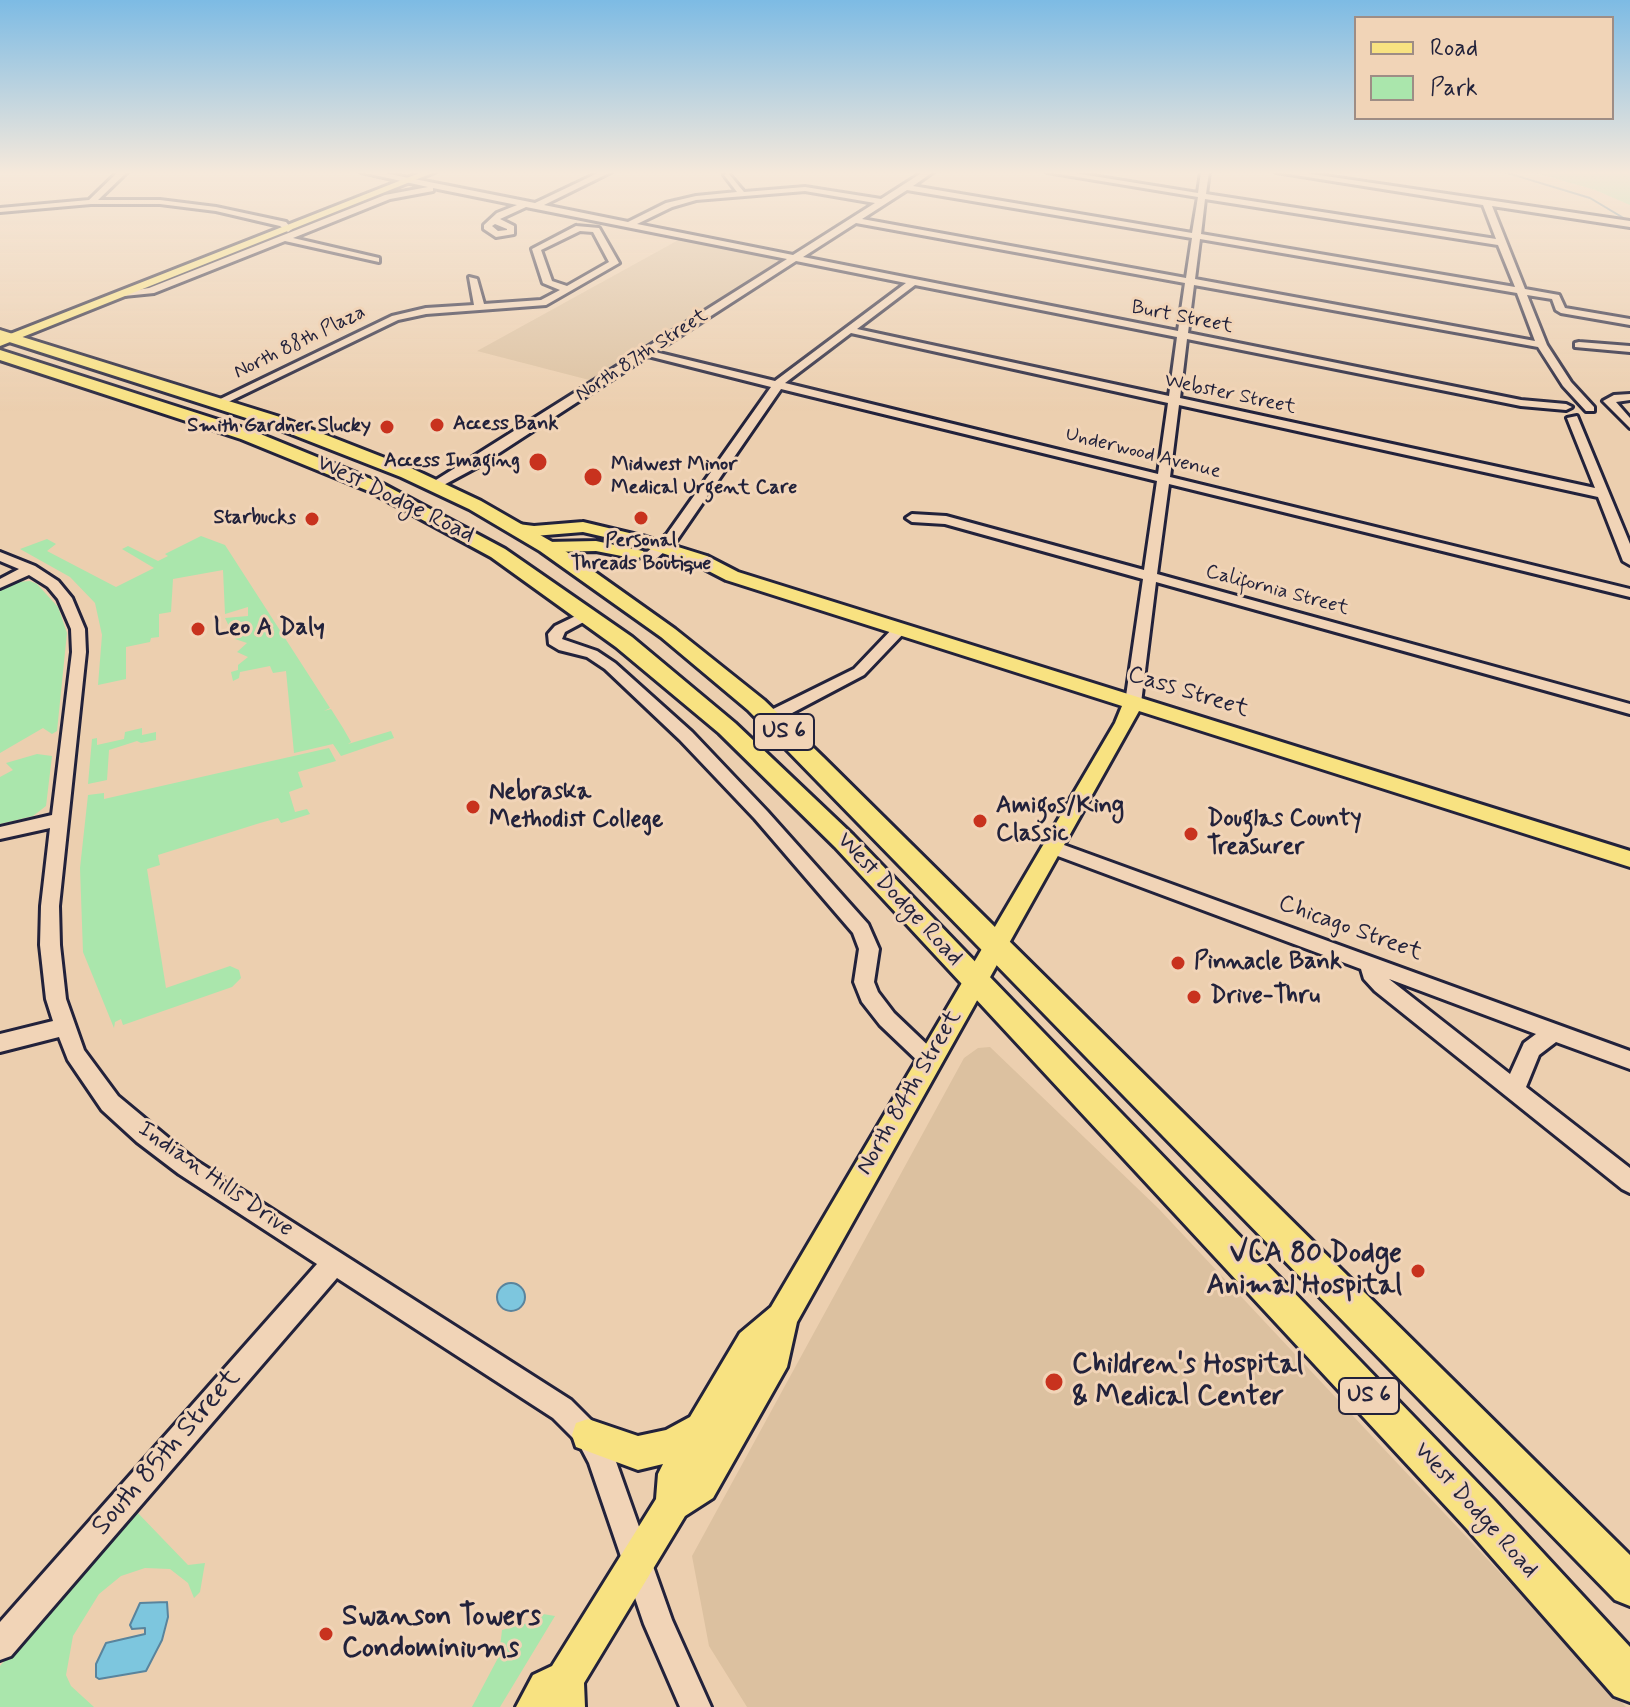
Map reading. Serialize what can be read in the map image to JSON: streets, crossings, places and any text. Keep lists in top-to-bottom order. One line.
{"streets":{"highway":["West Dodge Road","US 6"],"main road":["Cass Street","North 84th Street"],"street":["Burt Street","North 88th Plaza","North 87th Street","Webster Street","Underwood Avenue","California Street","Chicago Street","Indian Hills Drive","South 85th Street"]},"crossings":[["Burt Street","North 87th Street"],["North 88th Plaza","West Dodge Road"],["North 87th Street","Underwood Avenue"],["North 87th Street","West Dodge Road"],["West Dodge Road","Cass Street"],["West Dodge Road","North 84th Street"],["Cass Street","North 84th Street"],["Chicago Street","North 84th Street"],["North 84th Street","Indian Hills Drive"],["Indian Hills Drive","South 85th Street"]],"places":["Access Bank","Smith Gardner Slucky","Access Imaging","Midwest Minor Medical Urgent Care","Personal Threads Boutique","Starbucks","Leo A Daly","Nebraska Methodist College","Amigos/King Classic","Douglas County Treasurer","Pinnacle Bank","Drive-Thru","VCA 80 Dodge Animal Hospital","Children's Hospital & Medical Center","Swanson Towers Condominiums"],"legend":["Road","Park"]}
